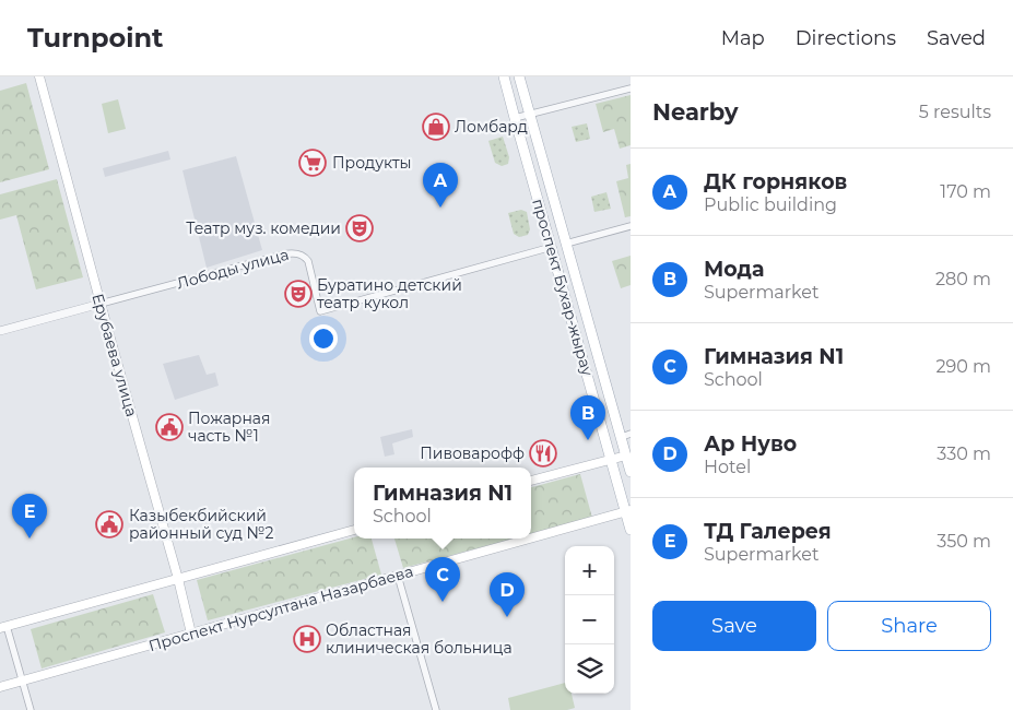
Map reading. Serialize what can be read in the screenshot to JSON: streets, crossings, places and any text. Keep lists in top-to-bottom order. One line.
{"streets":{"main road":["проспект Бухар-жырау","Ерубаева улица","Проспект Нурсултана Назарбаева"],"street":["Лободы улица"]},"crossings":[["Лободы улица","проспект Бухар-жырау"],["Лободы улица","Ерубаева улица"],["проспект Бухар-жырау","Проспект Нурсултана Назарбаева"],["Ерубаева улица","Проспект Нурсултана Назарбаева"]],"places":{"shop":["Ломбард"],"supermarket":["Продукты"],"theatre":["Театр муз. комедии","Буратино детский театр кукол"],"public building":["Пожарная часть №1","Казыбекбийский районный суд №2"],"restaurant":["Пивоварофф"],"hospital":["Областная клиническая больница"]},"page":{"header":"Turnpoint","nav":["Map","Directions","Saved"],"heading":["Nearby","5 results"],"list":[{"mark":"A","name":"ДК горняков","note":"Public building","value":"170 m"},{"mark":"B","name":"Мода","note":"Supermarket","value":"280 m"},{"mark":"C","name":"Гимназия N1","note":"School","value":"290 m"},{"mark":"D","name":"Ар Нуво","note":"Hotel","value":"330 m"},{"mark":"E","name":"ТД Галерея","note":"Supermarket","value":"350 m"}],"pins":["A","B","E","C","D"],"popup":["Гимназия N1","School"],"map_buttons":["+","−"],"buttons":["Save","Share"]}}
